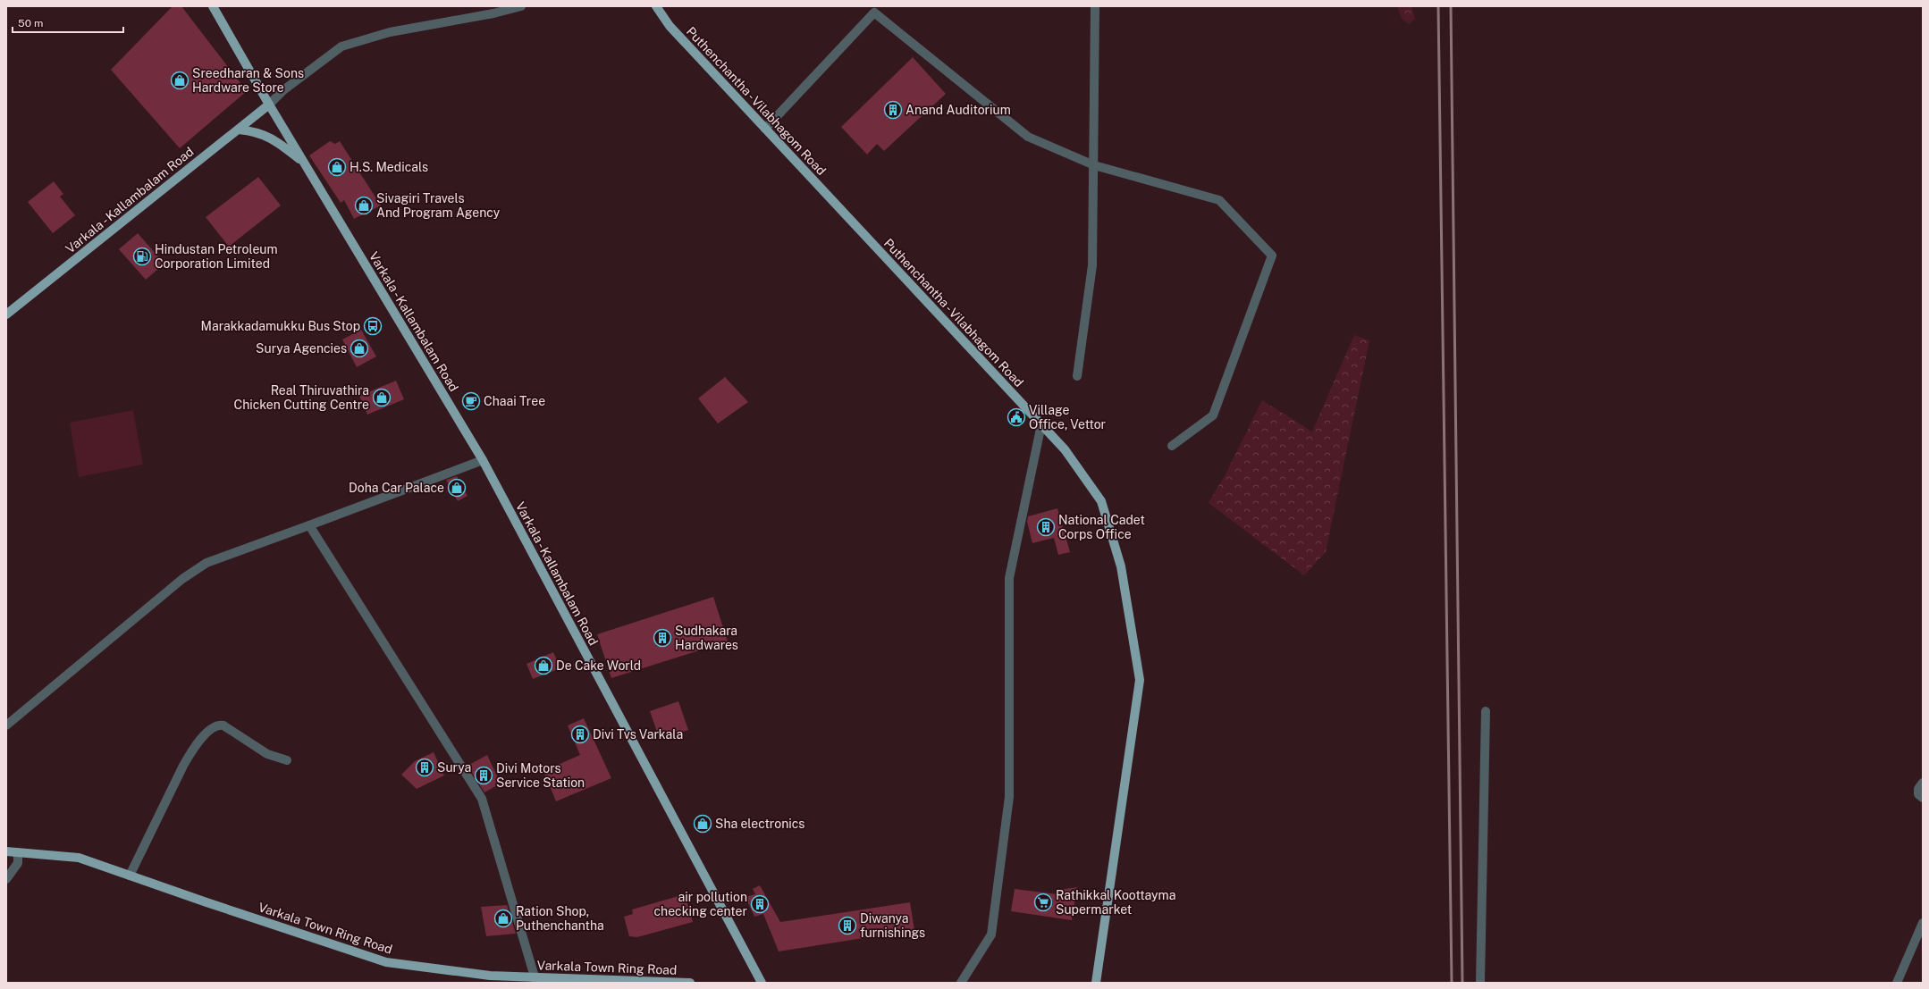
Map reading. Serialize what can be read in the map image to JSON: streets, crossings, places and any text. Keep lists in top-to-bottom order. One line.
{"streets":{"main road":["Puthenchantha - Vilabhagom Road","Varkala - Kallambalam Road","Varkala Town Ring Road"]},"places":{"shop":["Sreedharan & Sons Hardware Store","H.S. Medicals","Sivagiri Travels And Program Agency","Surya Agencies","Real Thiruvathira Chicken Cutting Centre","Doha Car Palace","De Cake World","Sha electronics","Ration Shop, Puthenchantha"],"building":["Anand Auditorium","National Cadet Corps Office","Sudhakara Hardwares","Divi Tvs Varkala","Surya","Divi Motors Service Station","air pollution checking center","Diwanya furnishings"],"fuel station":["Hindustan Petroleum Corporation Limited"],"bus stop":["Marakkadamukku Bus Stop"],"cafe":["Chaai Tree"],"public building":["Village Office, Vettor"],"supermarket":["Rathikkal Koottayma Supermarket"]},"scale_bar":"50 m"}
